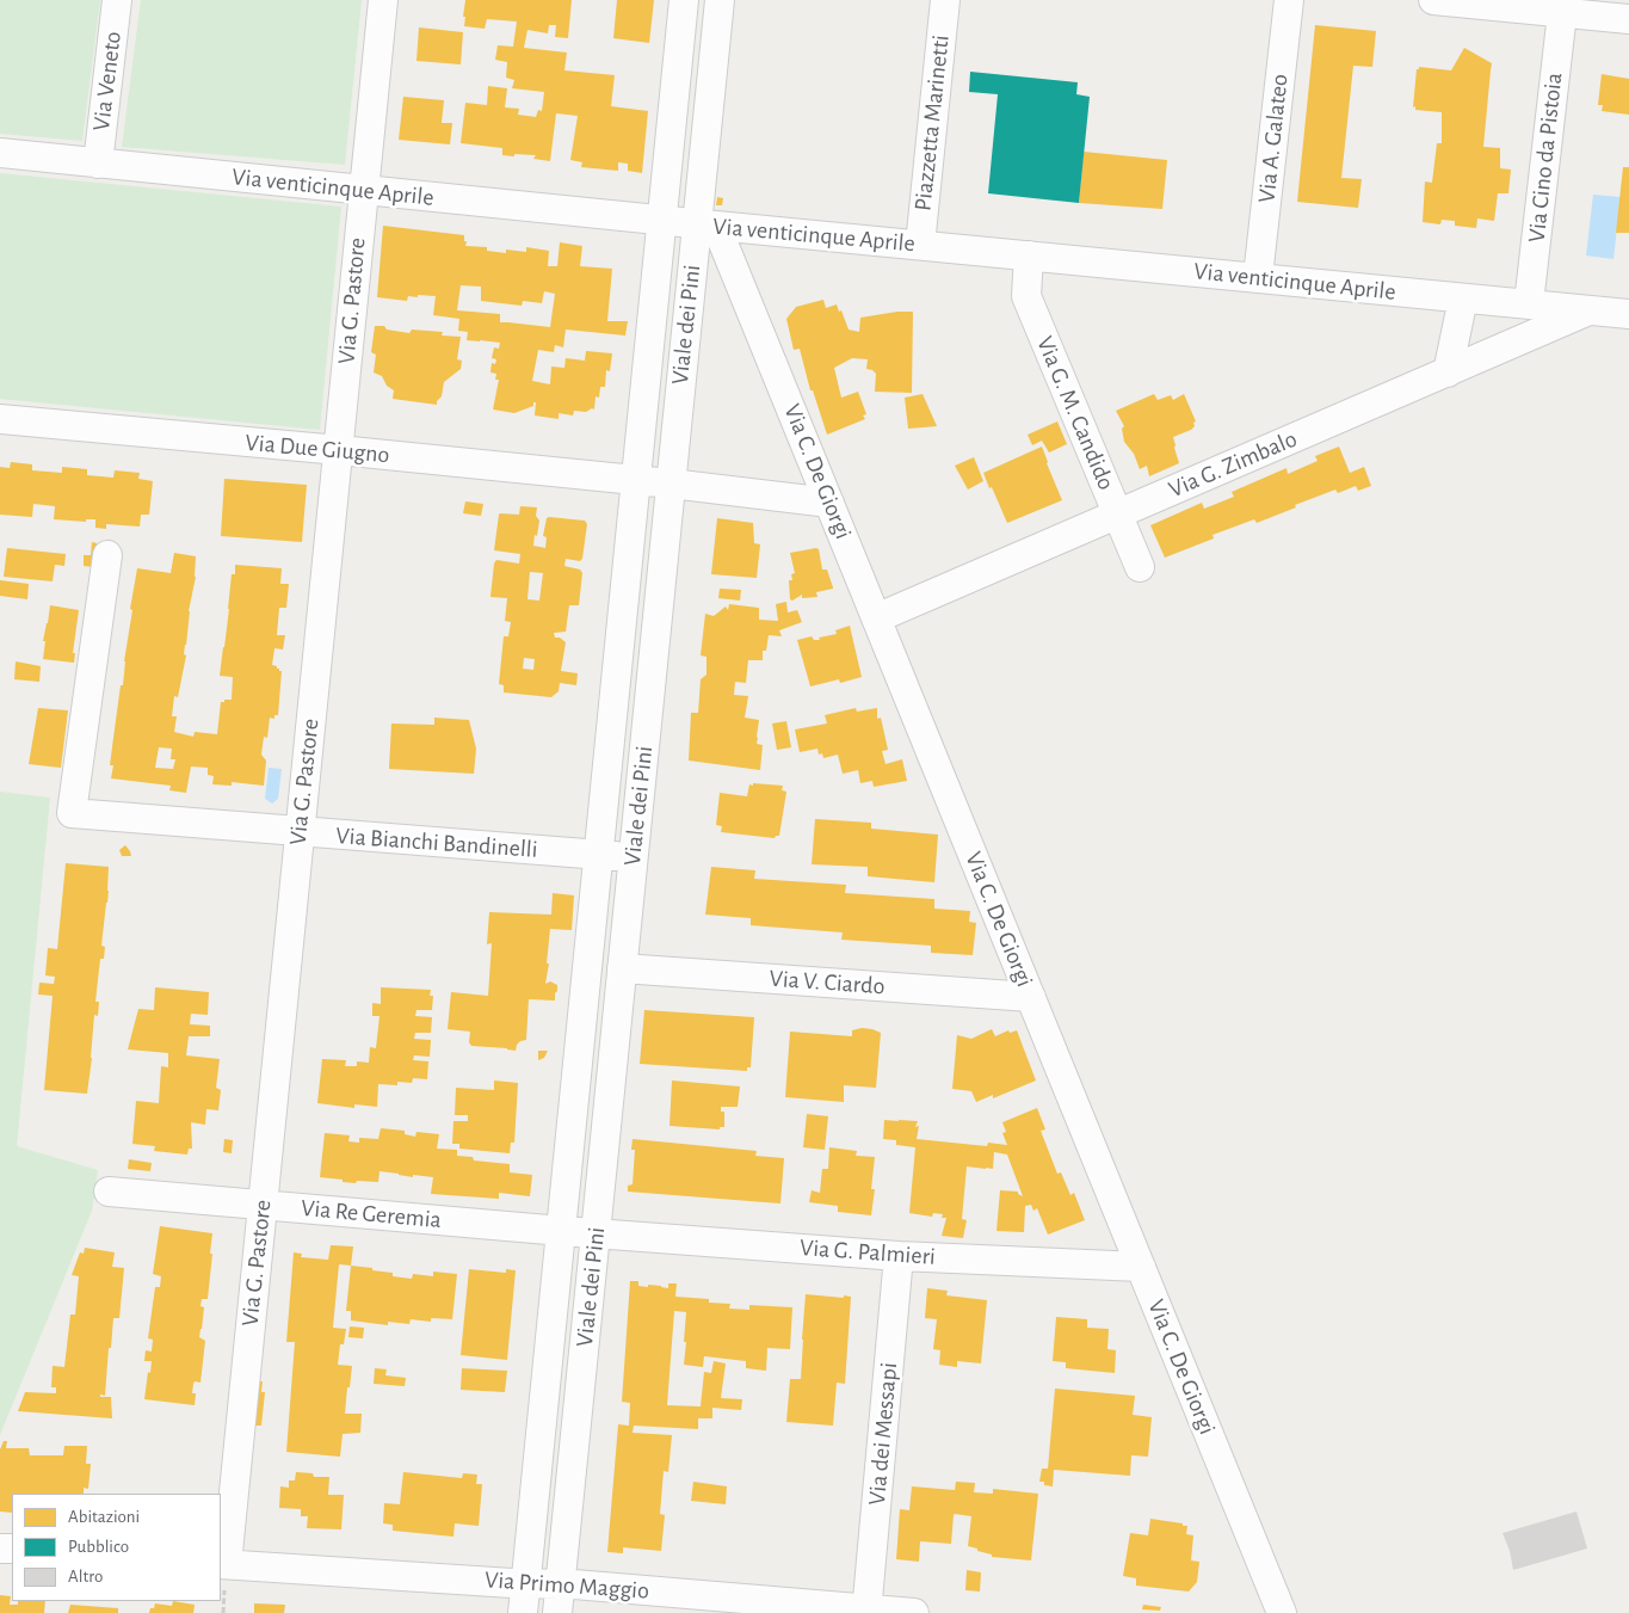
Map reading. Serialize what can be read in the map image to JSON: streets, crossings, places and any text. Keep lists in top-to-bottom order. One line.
{"streets":{"street":["Via Veneto","Piazzetta Marinetti","Via A. Galateo","Via Cino da Pistoia","Via venticinque Aprile","Via G. Pastore","Viale dei Pini","Via G. M. Candido","Via Due Giugno","Via G. Zimbalo","Via C. De Giorgi","Via Bianchi Bandinelli","Via V. Ciardo","Via Re Geremia","Via G. Palmieri","Via dei Messapi","Via Primo Maggio"]},"crossings":[["Via Veneto","Via venticinque Aprile"],["Piazzetta Marinetti","Via venticinque Aprile"],["Via A. Galateo","Via venticinque Aprile"],["Via Cino da Pistoia","Via venticinque Aprile"],["Via venticinque Aprile","Via G. Pastore"],["Via venticinque Aprile","Viale dei Pini"],["Via venticinque Aprile","Via G. M. Candido"],["Via venticinque Aprile","Via G. Zimbalo"],["Via venticinque Aprile","Via C. De Giorgi"],["Via G. Pastore","Via Due Giugno"],["Via G. Pastore","Via Bianchi Bandinelli"],["Via G. Pastore","Via Re Geremia"],["Via G. Pastore","Via Primo Maggio"],["Viale dei Pini","Via Due Giugno"],["Viale dei Pini","Via C. De Giorgi"],["Viale dei Pini","Via Bianchi Bandinelli"],["Viale dei Pini","Via V. Ciardo"],["Viale dei Pini","Via Re Geremia"],["Viale dei Pini","Via G. Palmieri"],["Viale dei Pini","Via Primo Maggio"],["Via G. M. Candido","Via G. Zimbalo"],["Via Due Giugno","Via C. De Giorgi"],["Via G. Zimbalo","Via C. De Giorgi"],["Via C. De Giorgi","Via V. Ciardo"],["Via C. De Giorgi","Via G. Palmieri"],["Via Re Geremia","Via G. Palmieri"],["Via G. Palmieri","Via dei Messapi"],["Via dei Messapi","Via Primo Maggio"]],"legend":["Abitazioni","Pubblico","Altro"]}
